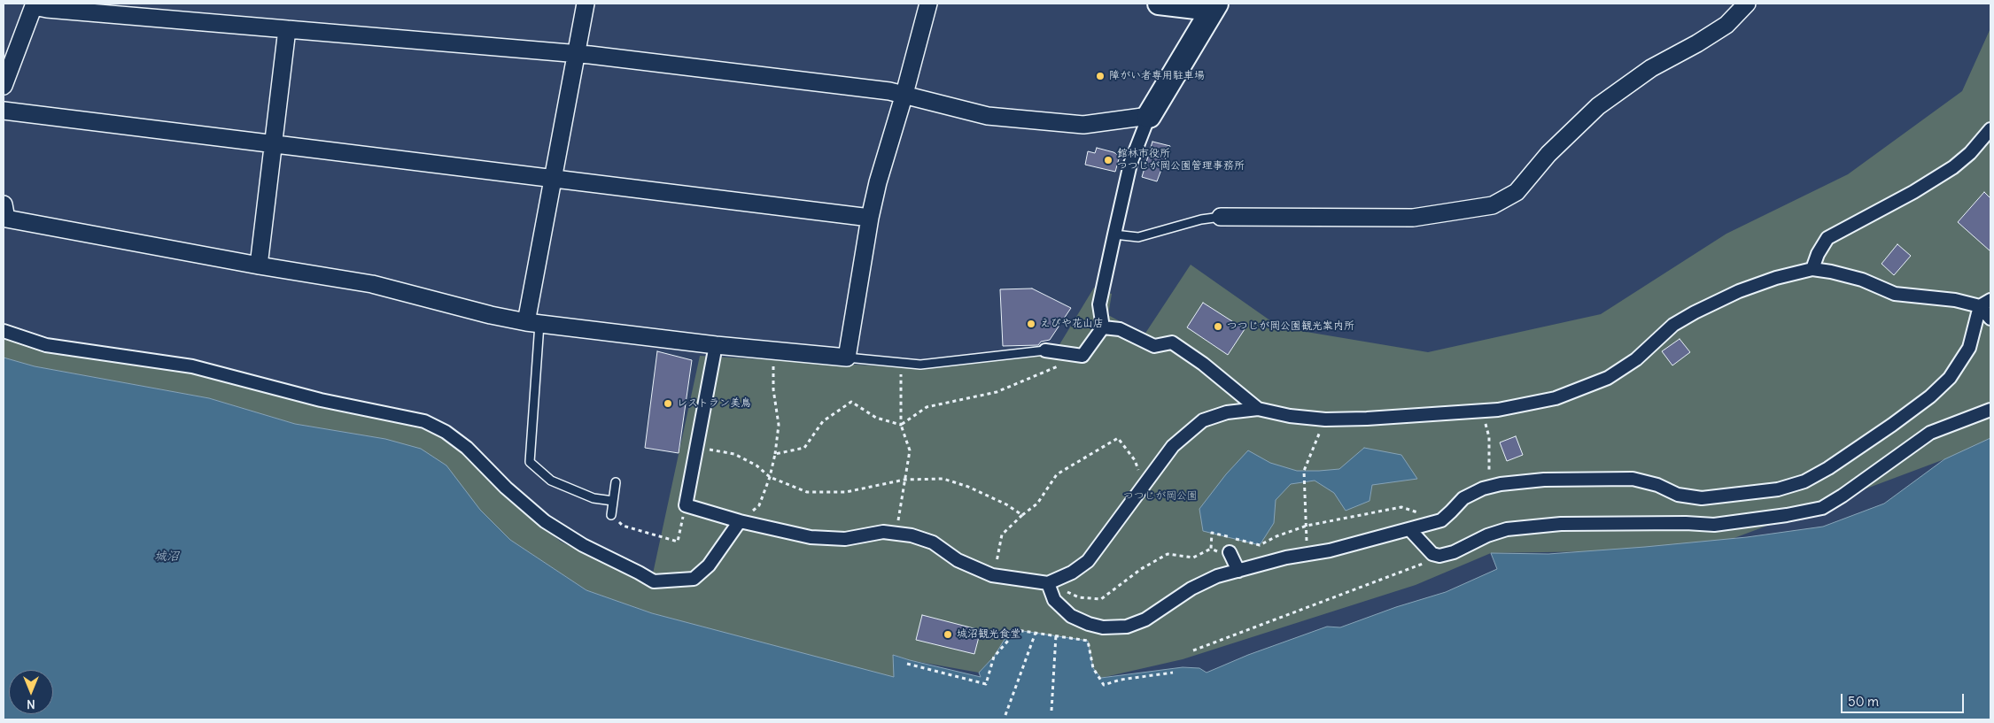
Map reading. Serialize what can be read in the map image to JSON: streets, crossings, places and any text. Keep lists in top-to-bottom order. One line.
{"water":["城沼"],"parks":["つつじが岡公園"],"places":["障がい者専用駐車場","館林市役所 つつじが岡公園管理事務所","えびや花山店","つつじが岡公園観光案内所","レストラン美鳥","城沼観光食堂"],"scale_bar":"50 m","north":"bottom"}
